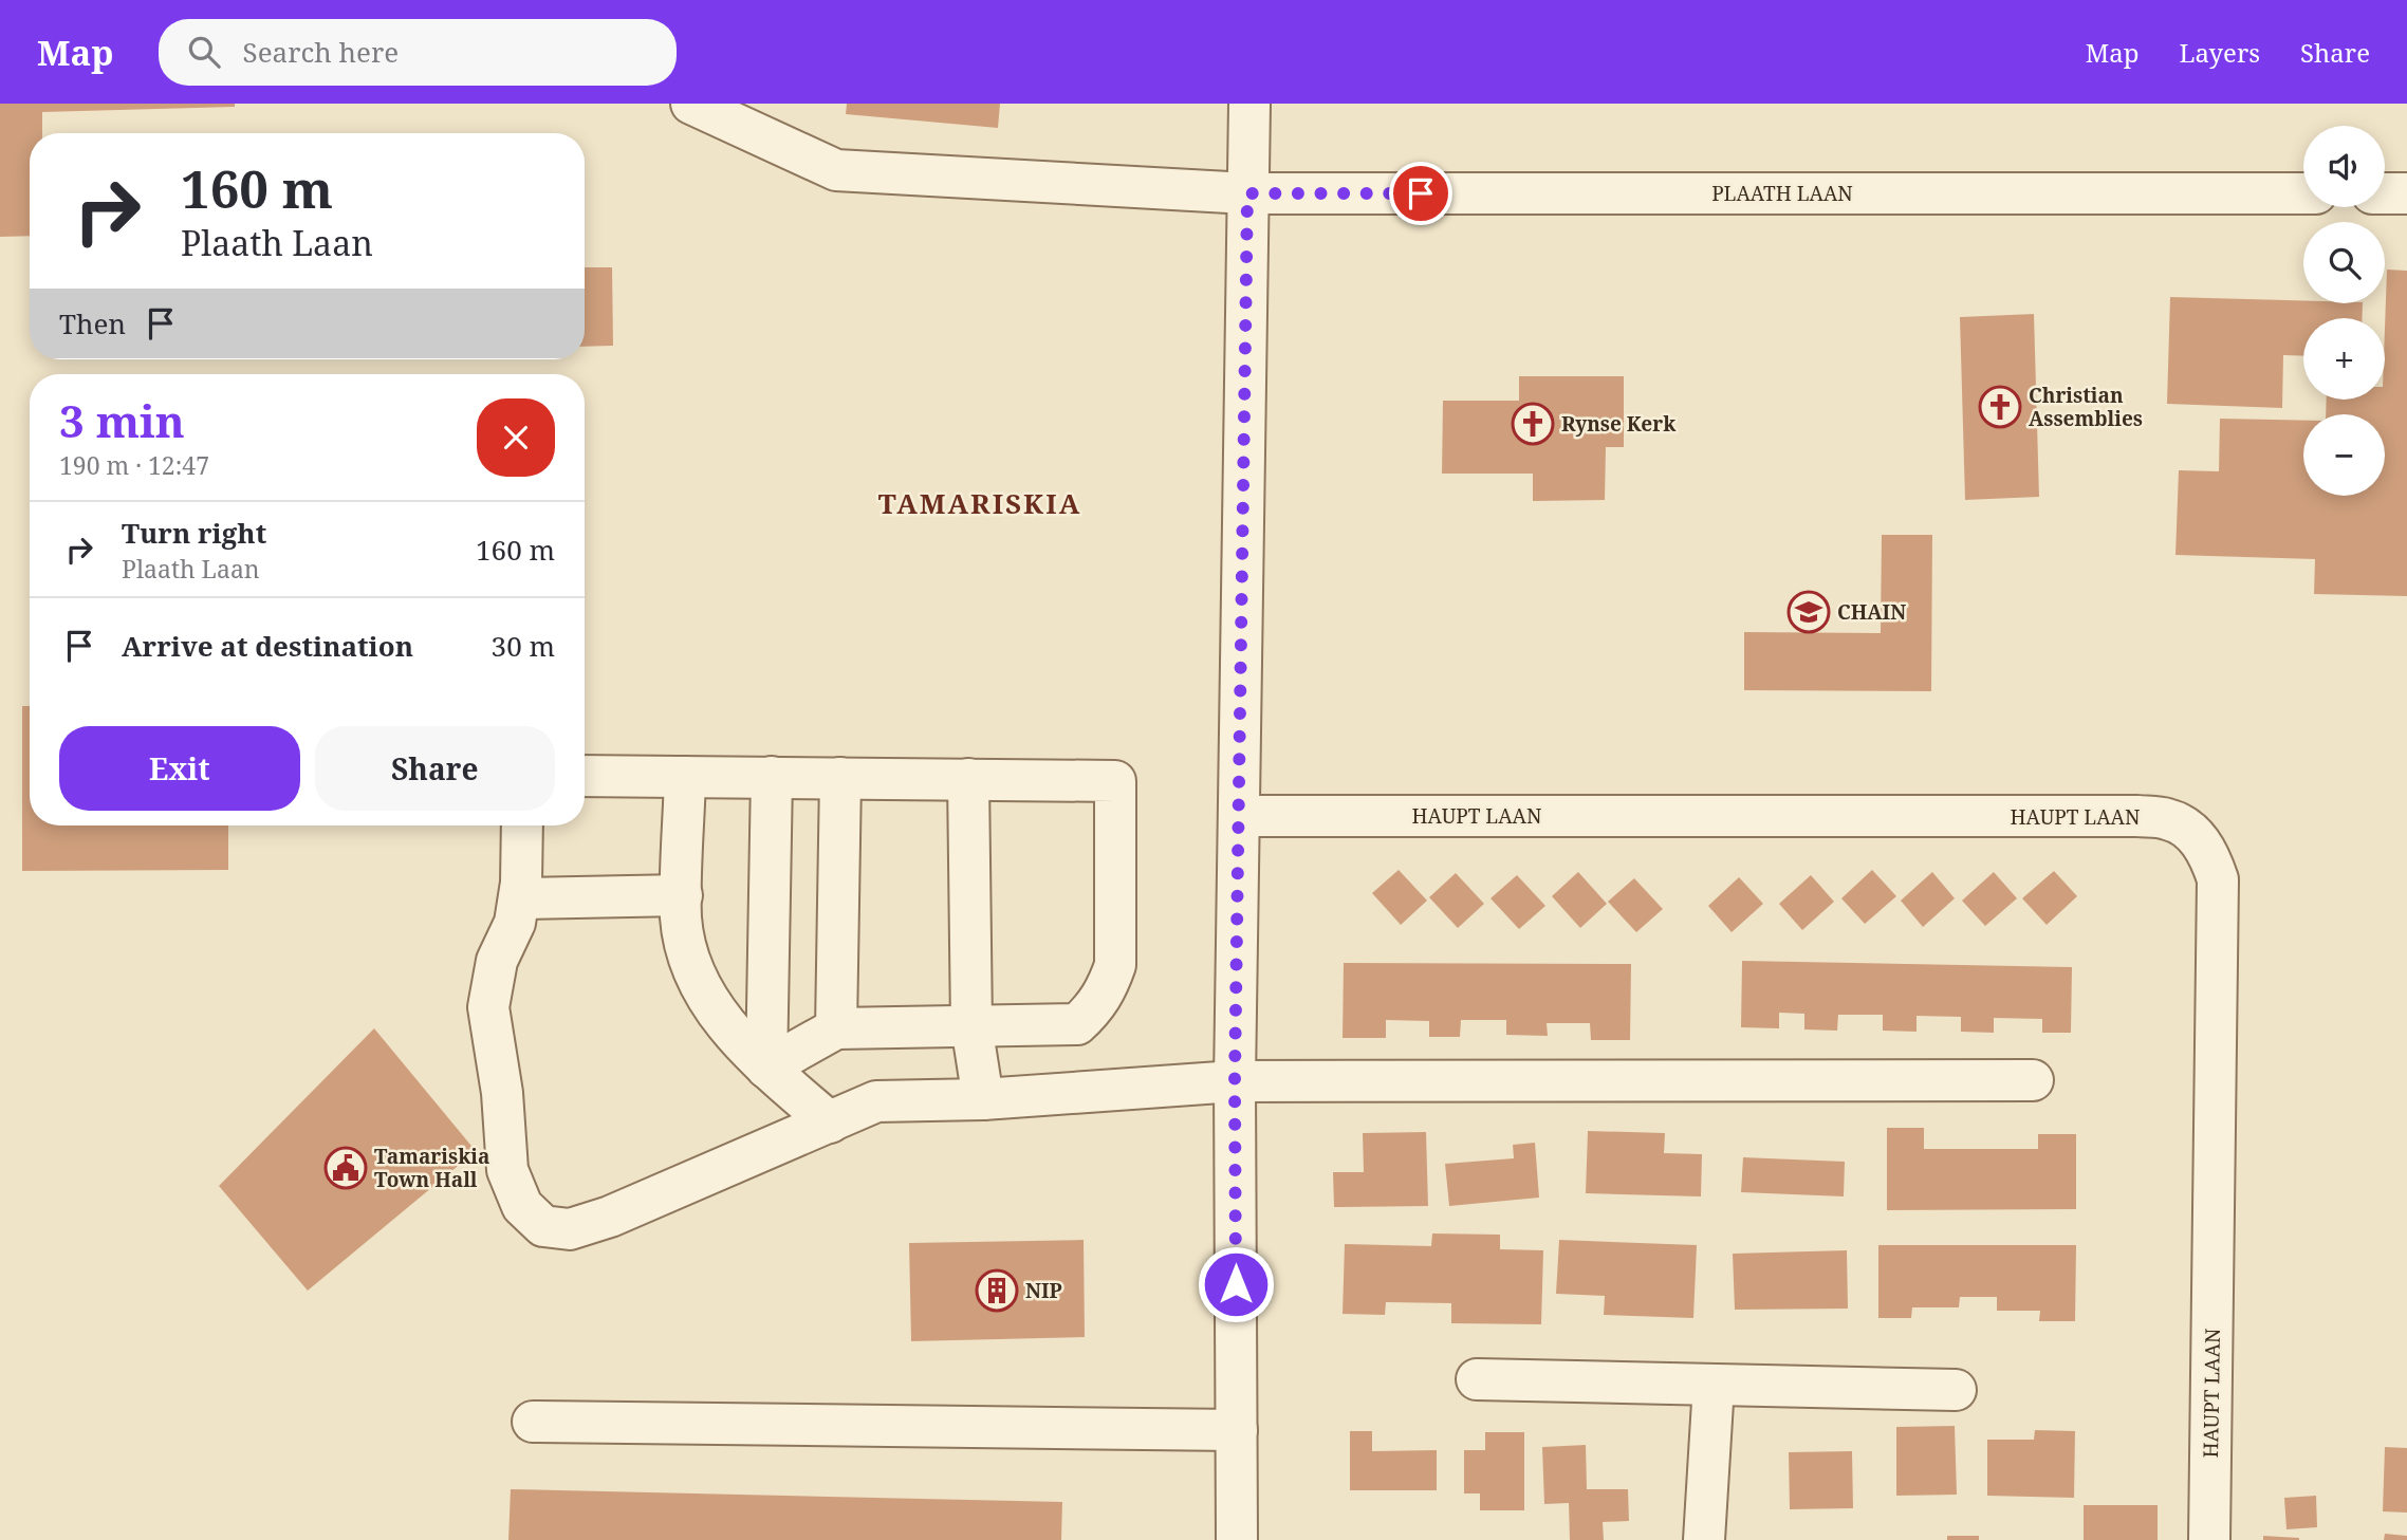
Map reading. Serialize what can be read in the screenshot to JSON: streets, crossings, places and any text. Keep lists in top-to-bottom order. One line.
{"streets":{"street":["PLAATH LAAN","HAUPT LAAN"]},"districts":["TAMARISKIA"],"places":{"church":["Christian Assemblies","Rynse Kerk"],"school or university":["CHAIN"],"public building":["Tamariskia Town Hall"],"building":["NIP"]},"page":{"header":"Map","search":"Search here","nav":["Map","Layers","Share"],"map_buttons":["+","−"],"turn":["160 m","Plaath Laan"],"then":"Then","heading":["3 min","190 m · 12:47"],"list":[{"name":"Turn right","note":"Plaath Laan","value":"160 m"},{"name":"Arrive at destination","value":"30 m"}],"buttons":["Exit","Share"]}}
